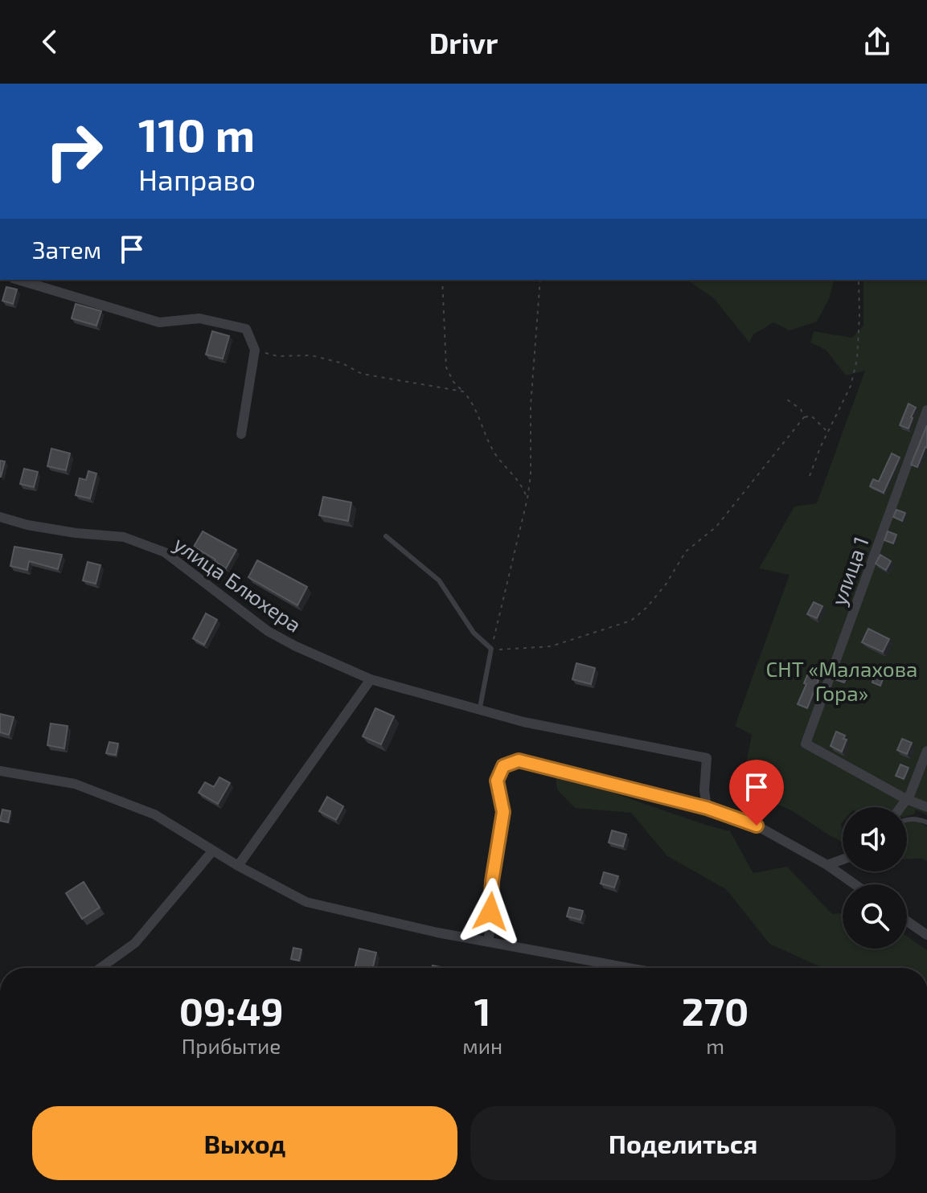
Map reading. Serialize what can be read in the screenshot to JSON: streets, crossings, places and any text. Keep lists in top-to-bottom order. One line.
{"streets":{"street":["улица 1","улица Блюхера"]},"parks":["СНТ «Малахова Гора»"],"page":{"header":"Drivr","turn":["110 m","Направо"],"then":"Затем","eta":["09:49","Прибытие","1","мин","270","m"],"buttons":["Выход","Поделиться"]}}
